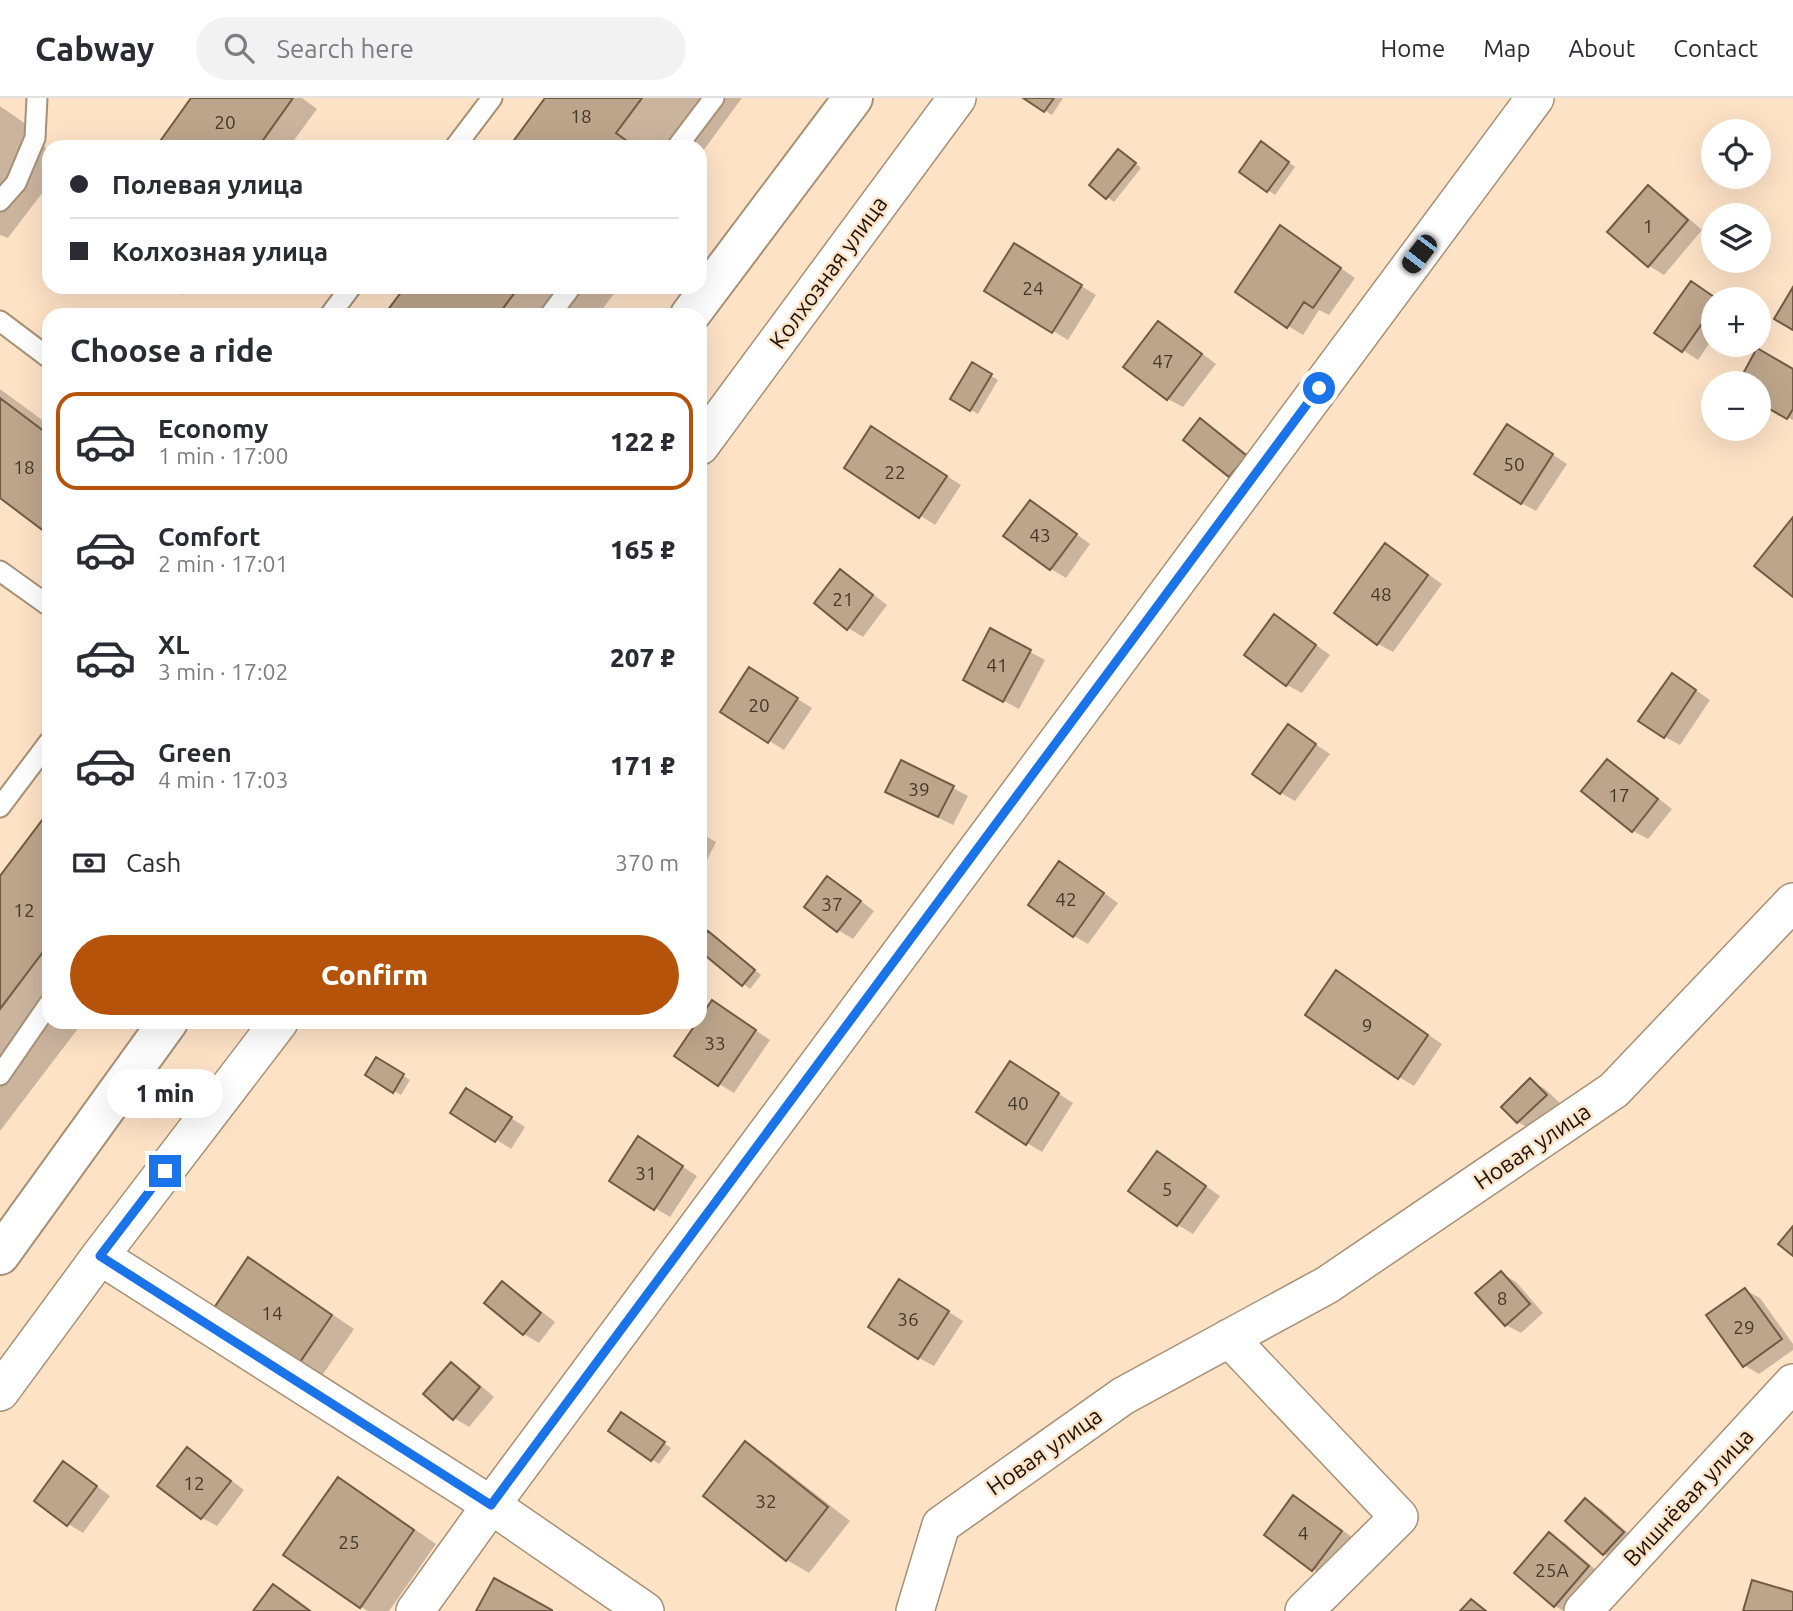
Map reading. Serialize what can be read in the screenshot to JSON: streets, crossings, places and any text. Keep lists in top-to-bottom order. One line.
{"streets":{"street":["Колхозная улица","Новая улица","Вишнёвая улица"]},"house_numbers":["18","20","1","24","47","50","18","22","43","48","21","41","20","39","17","42","37","12","9","33","40","31","5","8","14","36","29","12","32","4","25","25А"],"page":{"header":"Cabway","search":"Search here","nav":["Home","Map","About","Contact"],"map_buttons":["+","−"],"banner":["Полевая улица","Колхозная улица"],"heading":"Choose a ride","list":[{"name":"Economy","note":"1 min · 17:00","value":"122 ₽"},{"name":"Comfort","note":"2 min · 17:01","value":"165 ₽"},{"name":"XL","note":"3 min · 17:02","value":"207 ₽"},{"name":"Green","note":"4 min · 17:03","value":"171 ₽"}],"pay":["Cash","370 m"],"buttons":"Confirm","bubble":"1 min"}}
